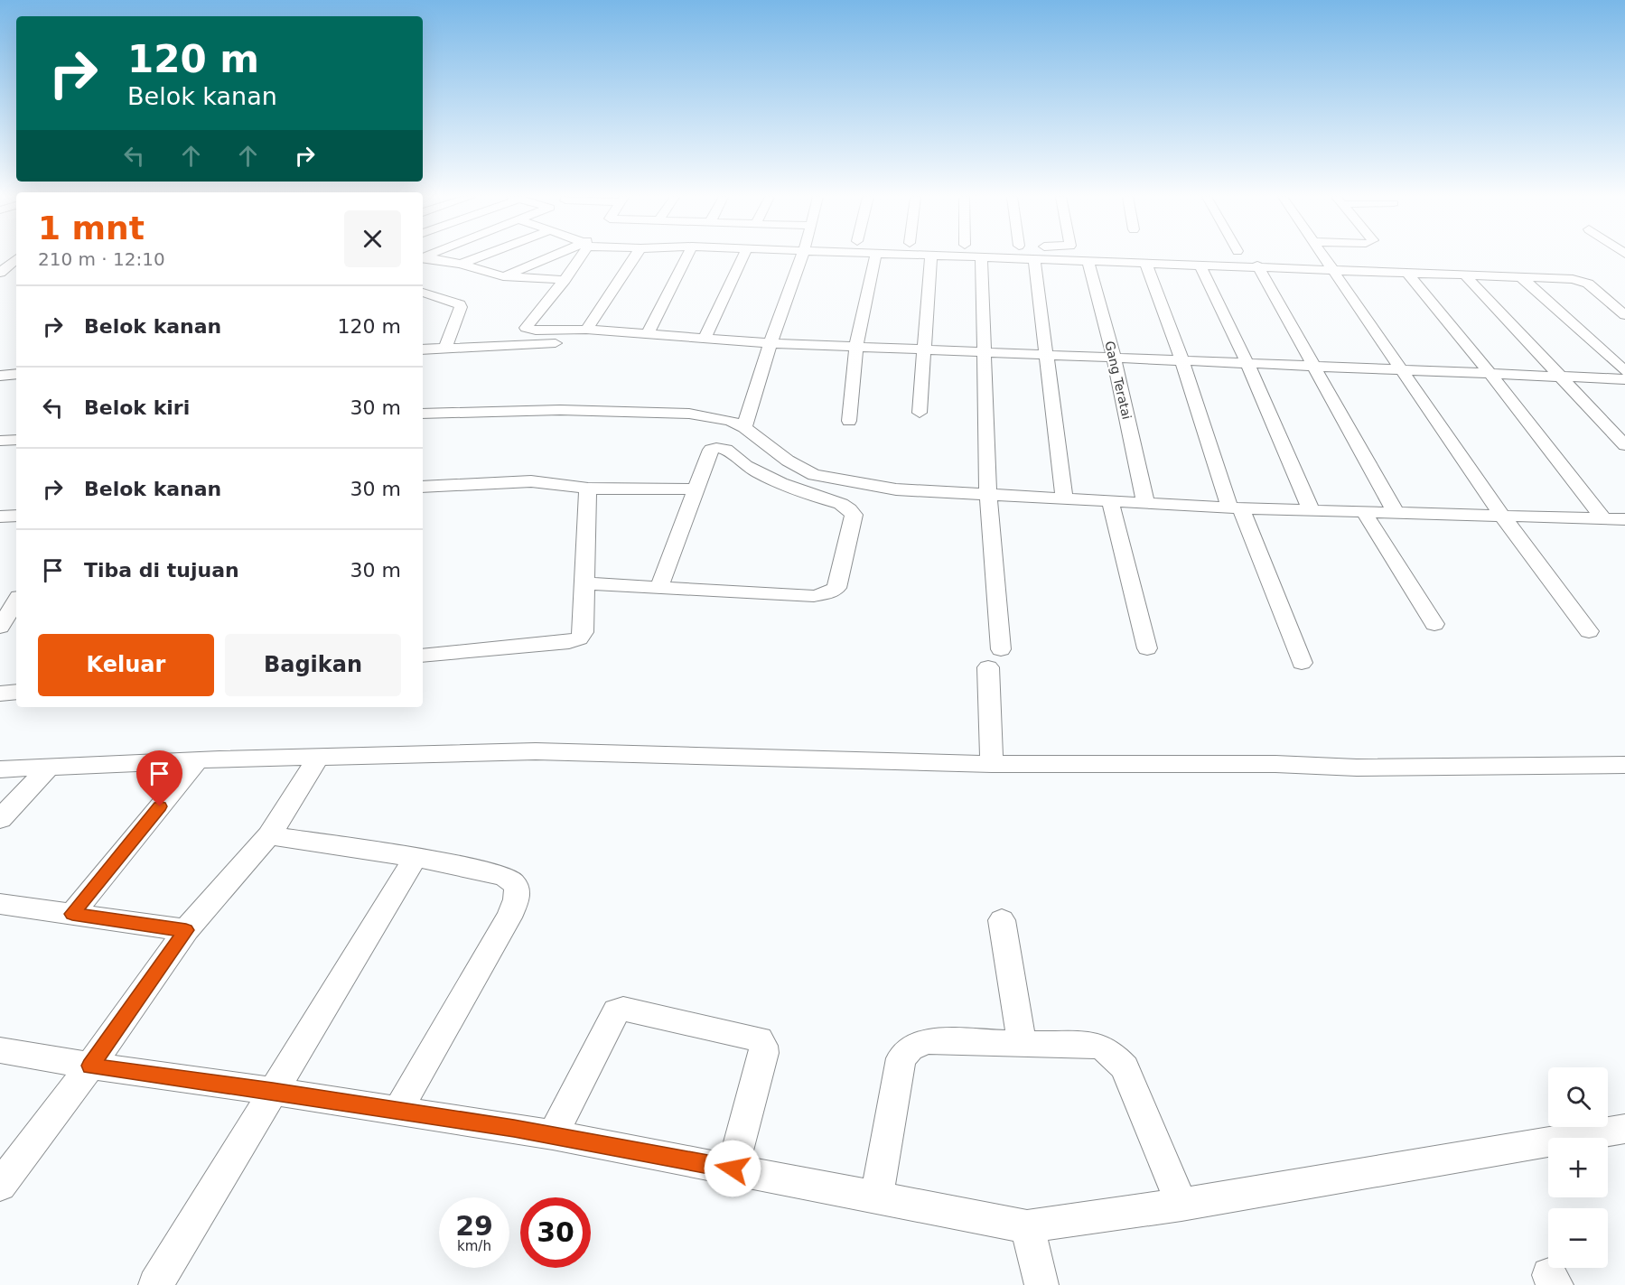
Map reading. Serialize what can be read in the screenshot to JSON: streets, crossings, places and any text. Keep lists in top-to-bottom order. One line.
{"streets":{"street":["Gang Teratai"]},"page":{"turn":["120 m","Belok kanan"],"heading":["1 mnt","210 m · 12:10"],"list":[{"name":"Belok kanan","value":"120 m"},{"name":"Belok kiri","value":"30 m"},{"name":"Belok kanan","value":"30 m"},{"name":"Tiba di tujuan","value":"30 m"}],"buttons":["Keluar","Bagikan"],"map_buttons":["+","−"],"speed":"29 km/h","limit":"30"}}
